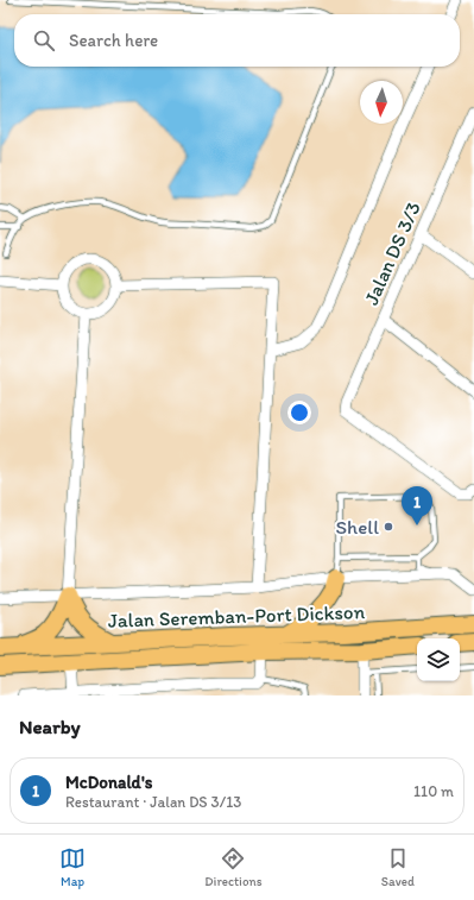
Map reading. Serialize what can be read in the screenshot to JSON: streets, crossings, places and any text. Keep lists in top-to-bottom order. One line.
{"streets":{"highway":["Jalan Seremban-Port Dickson"],"street":["Jalan DS 3/3"]},"places":["Shell"],"north":"bottom","page":{"search":"Search here","pins":"1","heading":"Nearby","list":[{"mark":"1","name":"McDonald's","note":"Restaurant · Jalan DS 3/13","value":"110 m"}],"nav":["Map","Directions","Saved"]}}
